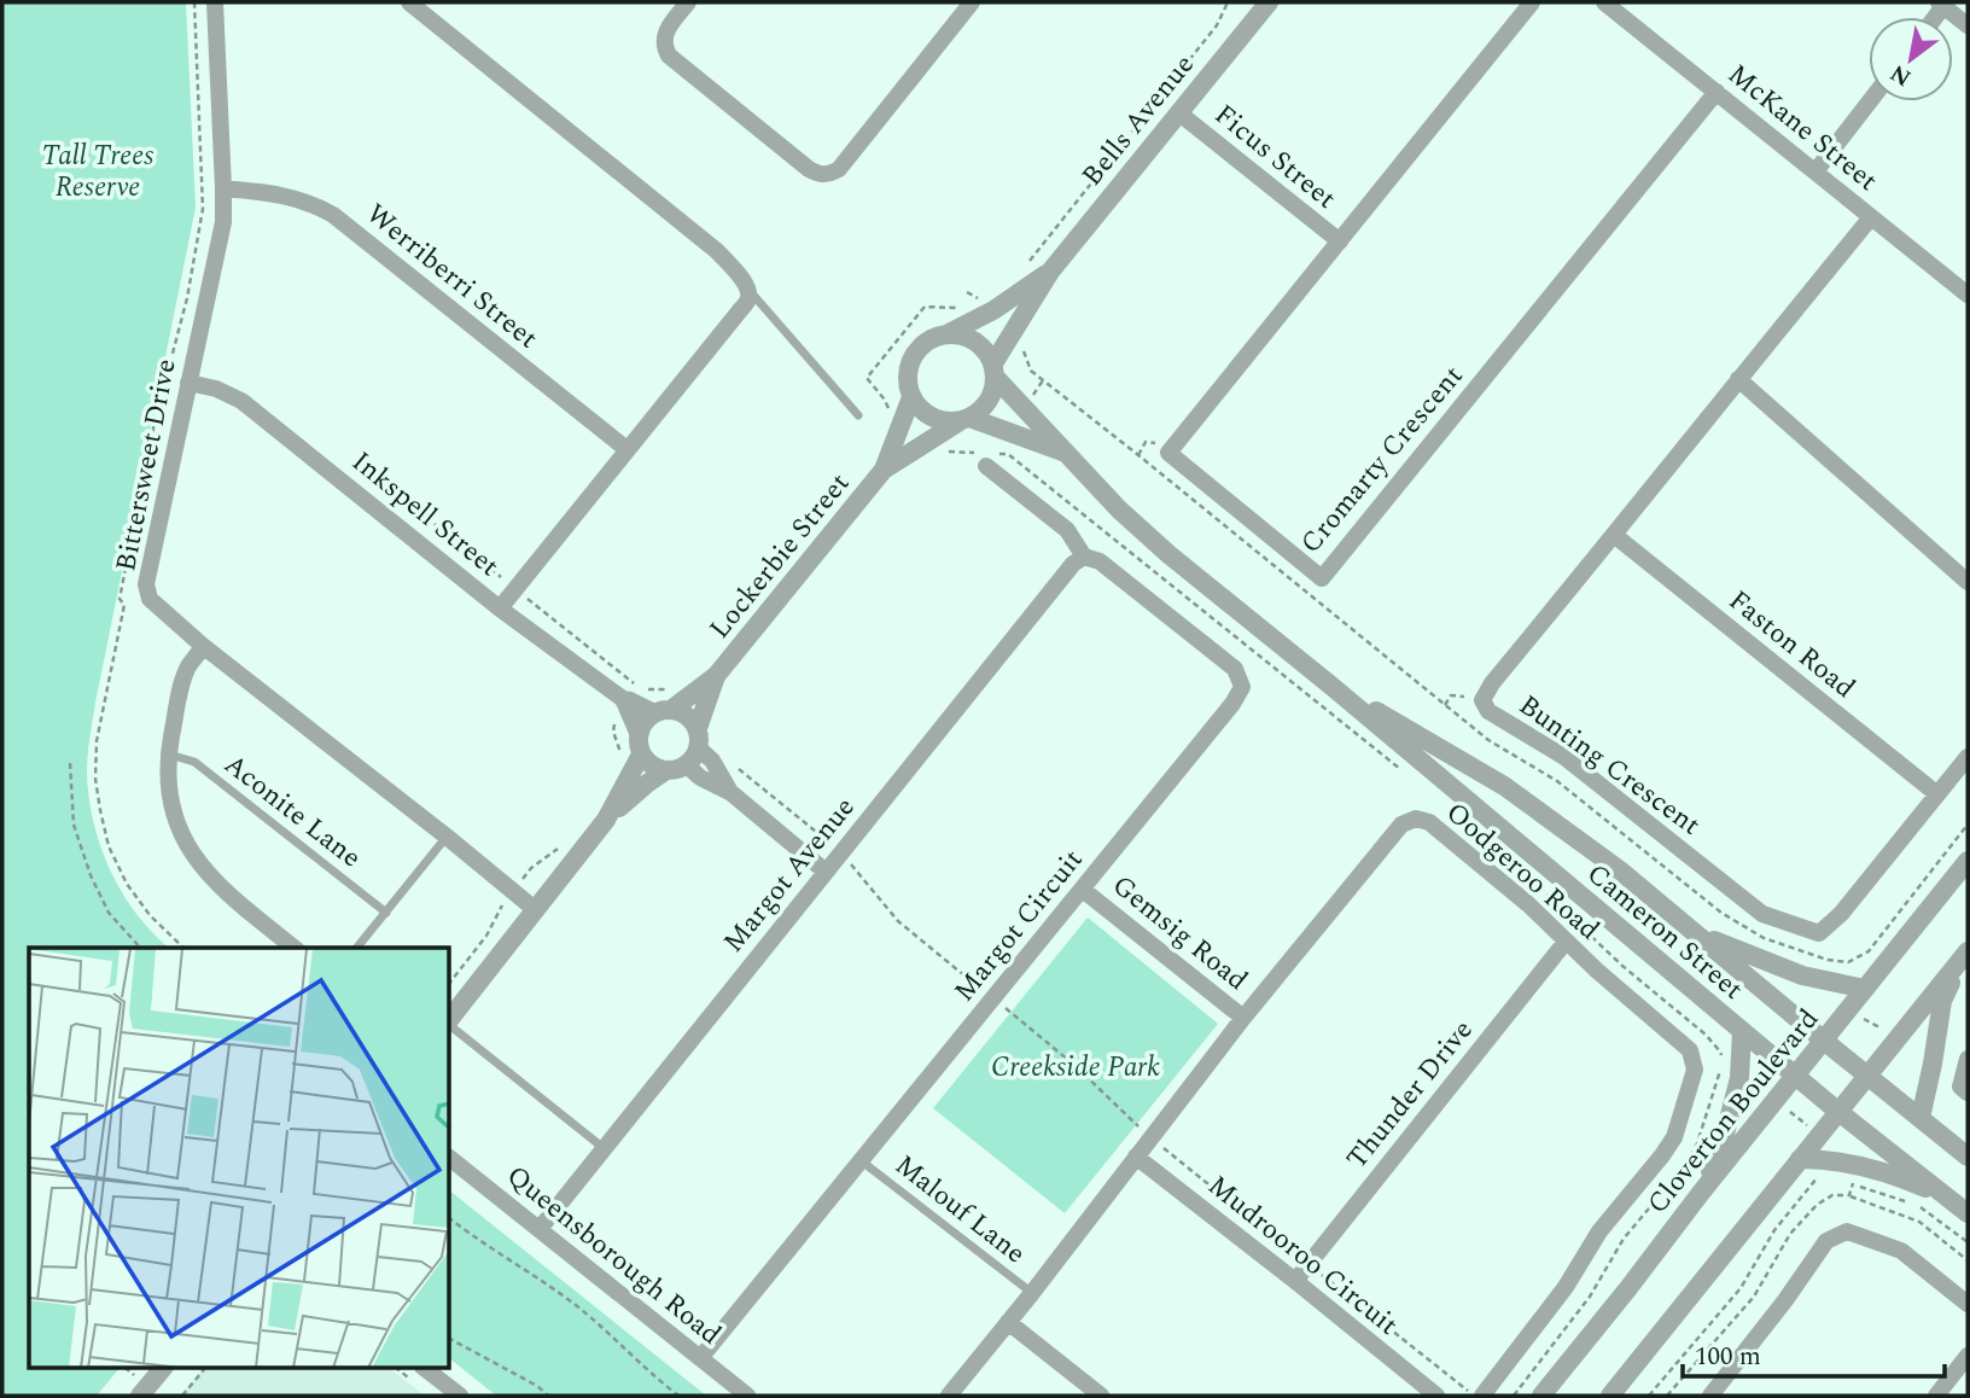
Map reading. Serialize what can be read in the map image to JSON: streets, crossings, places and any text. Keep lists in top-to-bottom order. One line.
{"streets":{"street":["Bells Avenue","McKane Street","Ficus Street","Werriberri Street","Cromarty Crescent","Bittersweet Drive","Inkspell Street","Lockerbie Street","Faston Road","Bunting Crescent","Oodgeroo Road","Margot Avenue","Margot Circuit","Cameron Street","Gemsig Road","Thunder Drive","Cloverton Boulevard","Queensborough Road","Mudrooroo Circuit"],"lane":["Aconite Lane","Malouf Lane"]},"crossings":[["Bells Avenue","Ficus Street"],["McKane Street","Cromarty Crescent"],["McKane Street","Bunting Crescent"],["Ficus Street","Cromarty Crescent"],["Werriberri Street","Bittersweet Drive"],["Bittersweet Drive","Inkspell Street"],["Faston Road","Bunting Crescent"],["Oodgeroo Road","Gemsig Road"],["Oodgeroo Road","Thunder Drive"],["Oodgeroo Road","Malouf Lane"],["Oodgeroo Road","Mudrooroo Circuit"],["Margot Avenue","Margot Circuit"],["Margot Avenue","Queensborough Road"],["Margot Circuit","Gemsig Road"],["Margot Circuit","Malouf Lane"],["Margot Circuit","Queensborough Road"],["Cameron Street","Cloverton Boulevard"],["Thunder Drive","Mudrooroo Circuit"]],"parks":["Tall Trees Reserve","Creekside Park"],"scale_bar":"100 m","north":"bottom left"}
